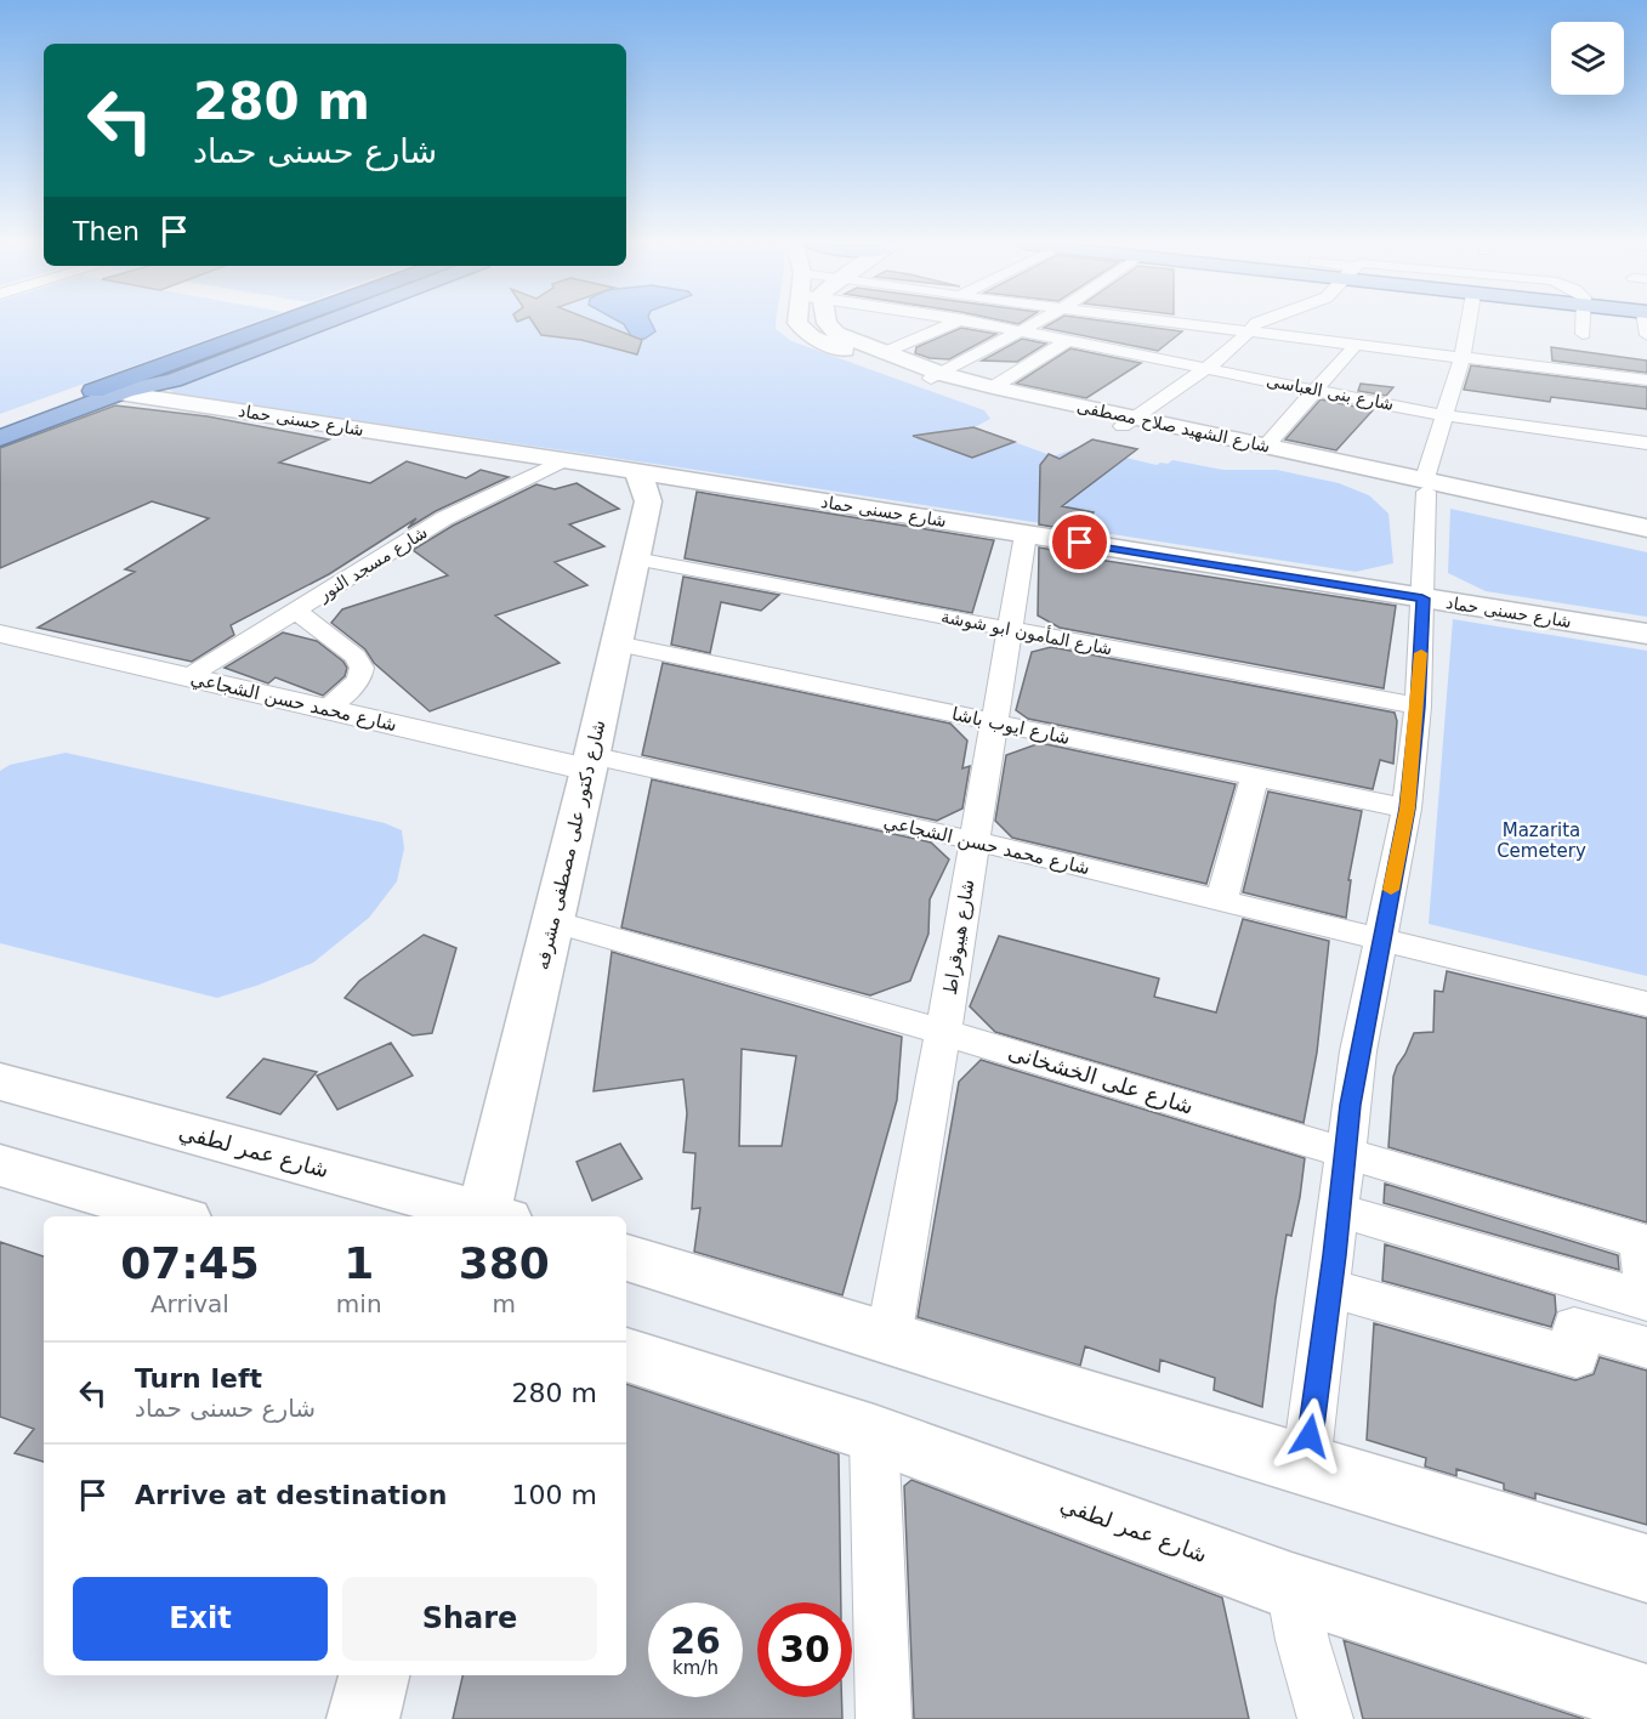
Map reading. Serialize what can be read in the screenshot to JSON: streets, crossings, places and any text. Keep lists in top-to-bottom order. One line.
{"streets":{"main road":["شارع حسنى حماد","شارع الشهيد صلاح مصطفى","شارع دكتور على مصطفى مشرفه","شارع عمر لطفي"],"street":["شارع بنى العباسى","شارع مسجد النور","شارع المأمون ابو شوشة","شارع محمد حسن الشجاعي","شارع ايوب باشا","شارع هيبوقراط","شارع على الخشخانى"]},"crossings":[["شارع حسنى حماد","شارع مسجد النور"],["شارع حسنى حماد","شارع دكتور على مصطفى مشرفه"],["شارع حسنى حماد","شارع هيبوقراط"],["شارع مسجد النور","شارع محمد حسن الشجاعي"],["شارع المأمون ابو شوشة","شارع دكتور على مصطفى مشرفه"],["شارع المأمون ابو شوشة","شارع هيبوقراط"],["شارع محمد حسن الشجاعي","شارع دكتور على مصطفى مشرفه"],["شارع محمد حسن الشجاعي","شارع هيبوقراط"],["شارع ايوب باشا","شارع دكتور على مصطفى مشرفه"],["شارع ايوب باشا","شارع هيبوقراط"],["شارع دكتور على مصطفى مشرفه","شارع على الخشخانى"],["شارع هيبوقراط","شارع على الخشخانى"]],"parks":["Mazarita Cemetery"],"page":{"turn":["280 m","شارع حسنى حماد"],"then":"Then","eta":["07:45","Arrival","1","min","380","m"],"list":[{"name":"Turn left","note":"شارع حسنى حماد","value":"280 m"},{"name":"Arrive at destination","value":"100 m"}],"buttons":["Exit","Share"],"speed":"26 km/h","limit":"30"}}
